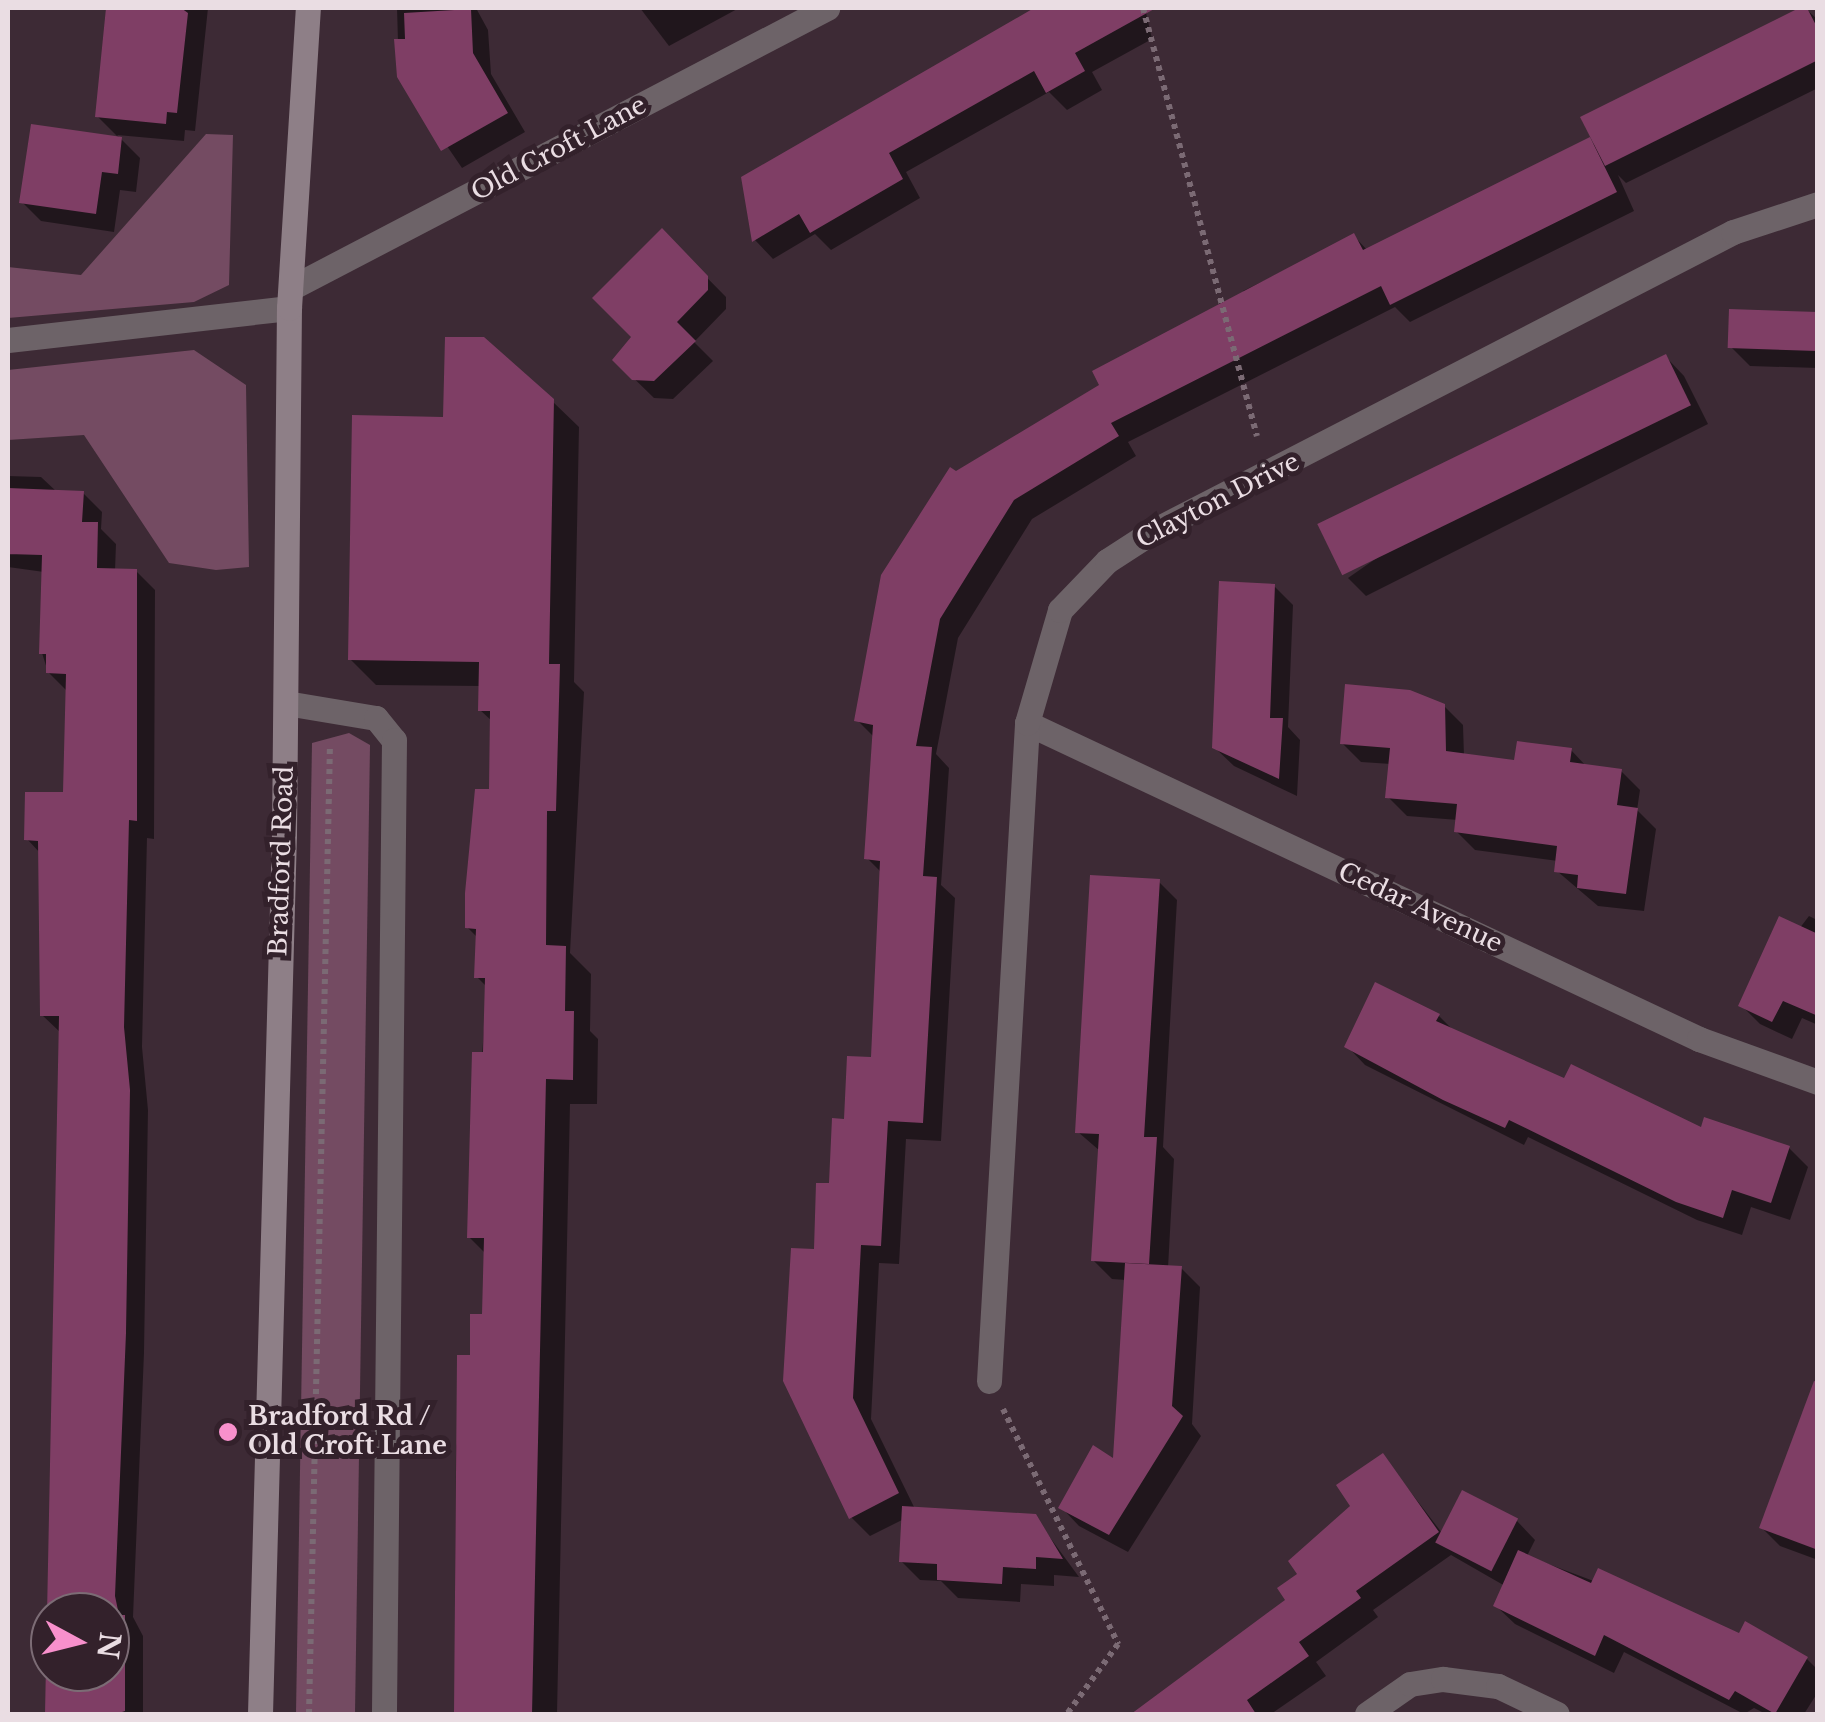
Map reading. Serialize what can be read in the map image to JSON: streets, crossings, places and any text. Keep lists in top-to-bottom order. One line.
{"streets":{"main road":["Bradford Road"],"street":["Old Croft Lane","Clayton Drive","Cedar Avenue"]},"crossings":[["Old Croft Lane","Bradford Road"],["Clayton Drive","Cedar Avenue"]],"places":["Bradford Rd / Old Croft Lane"],"north":"right"}
